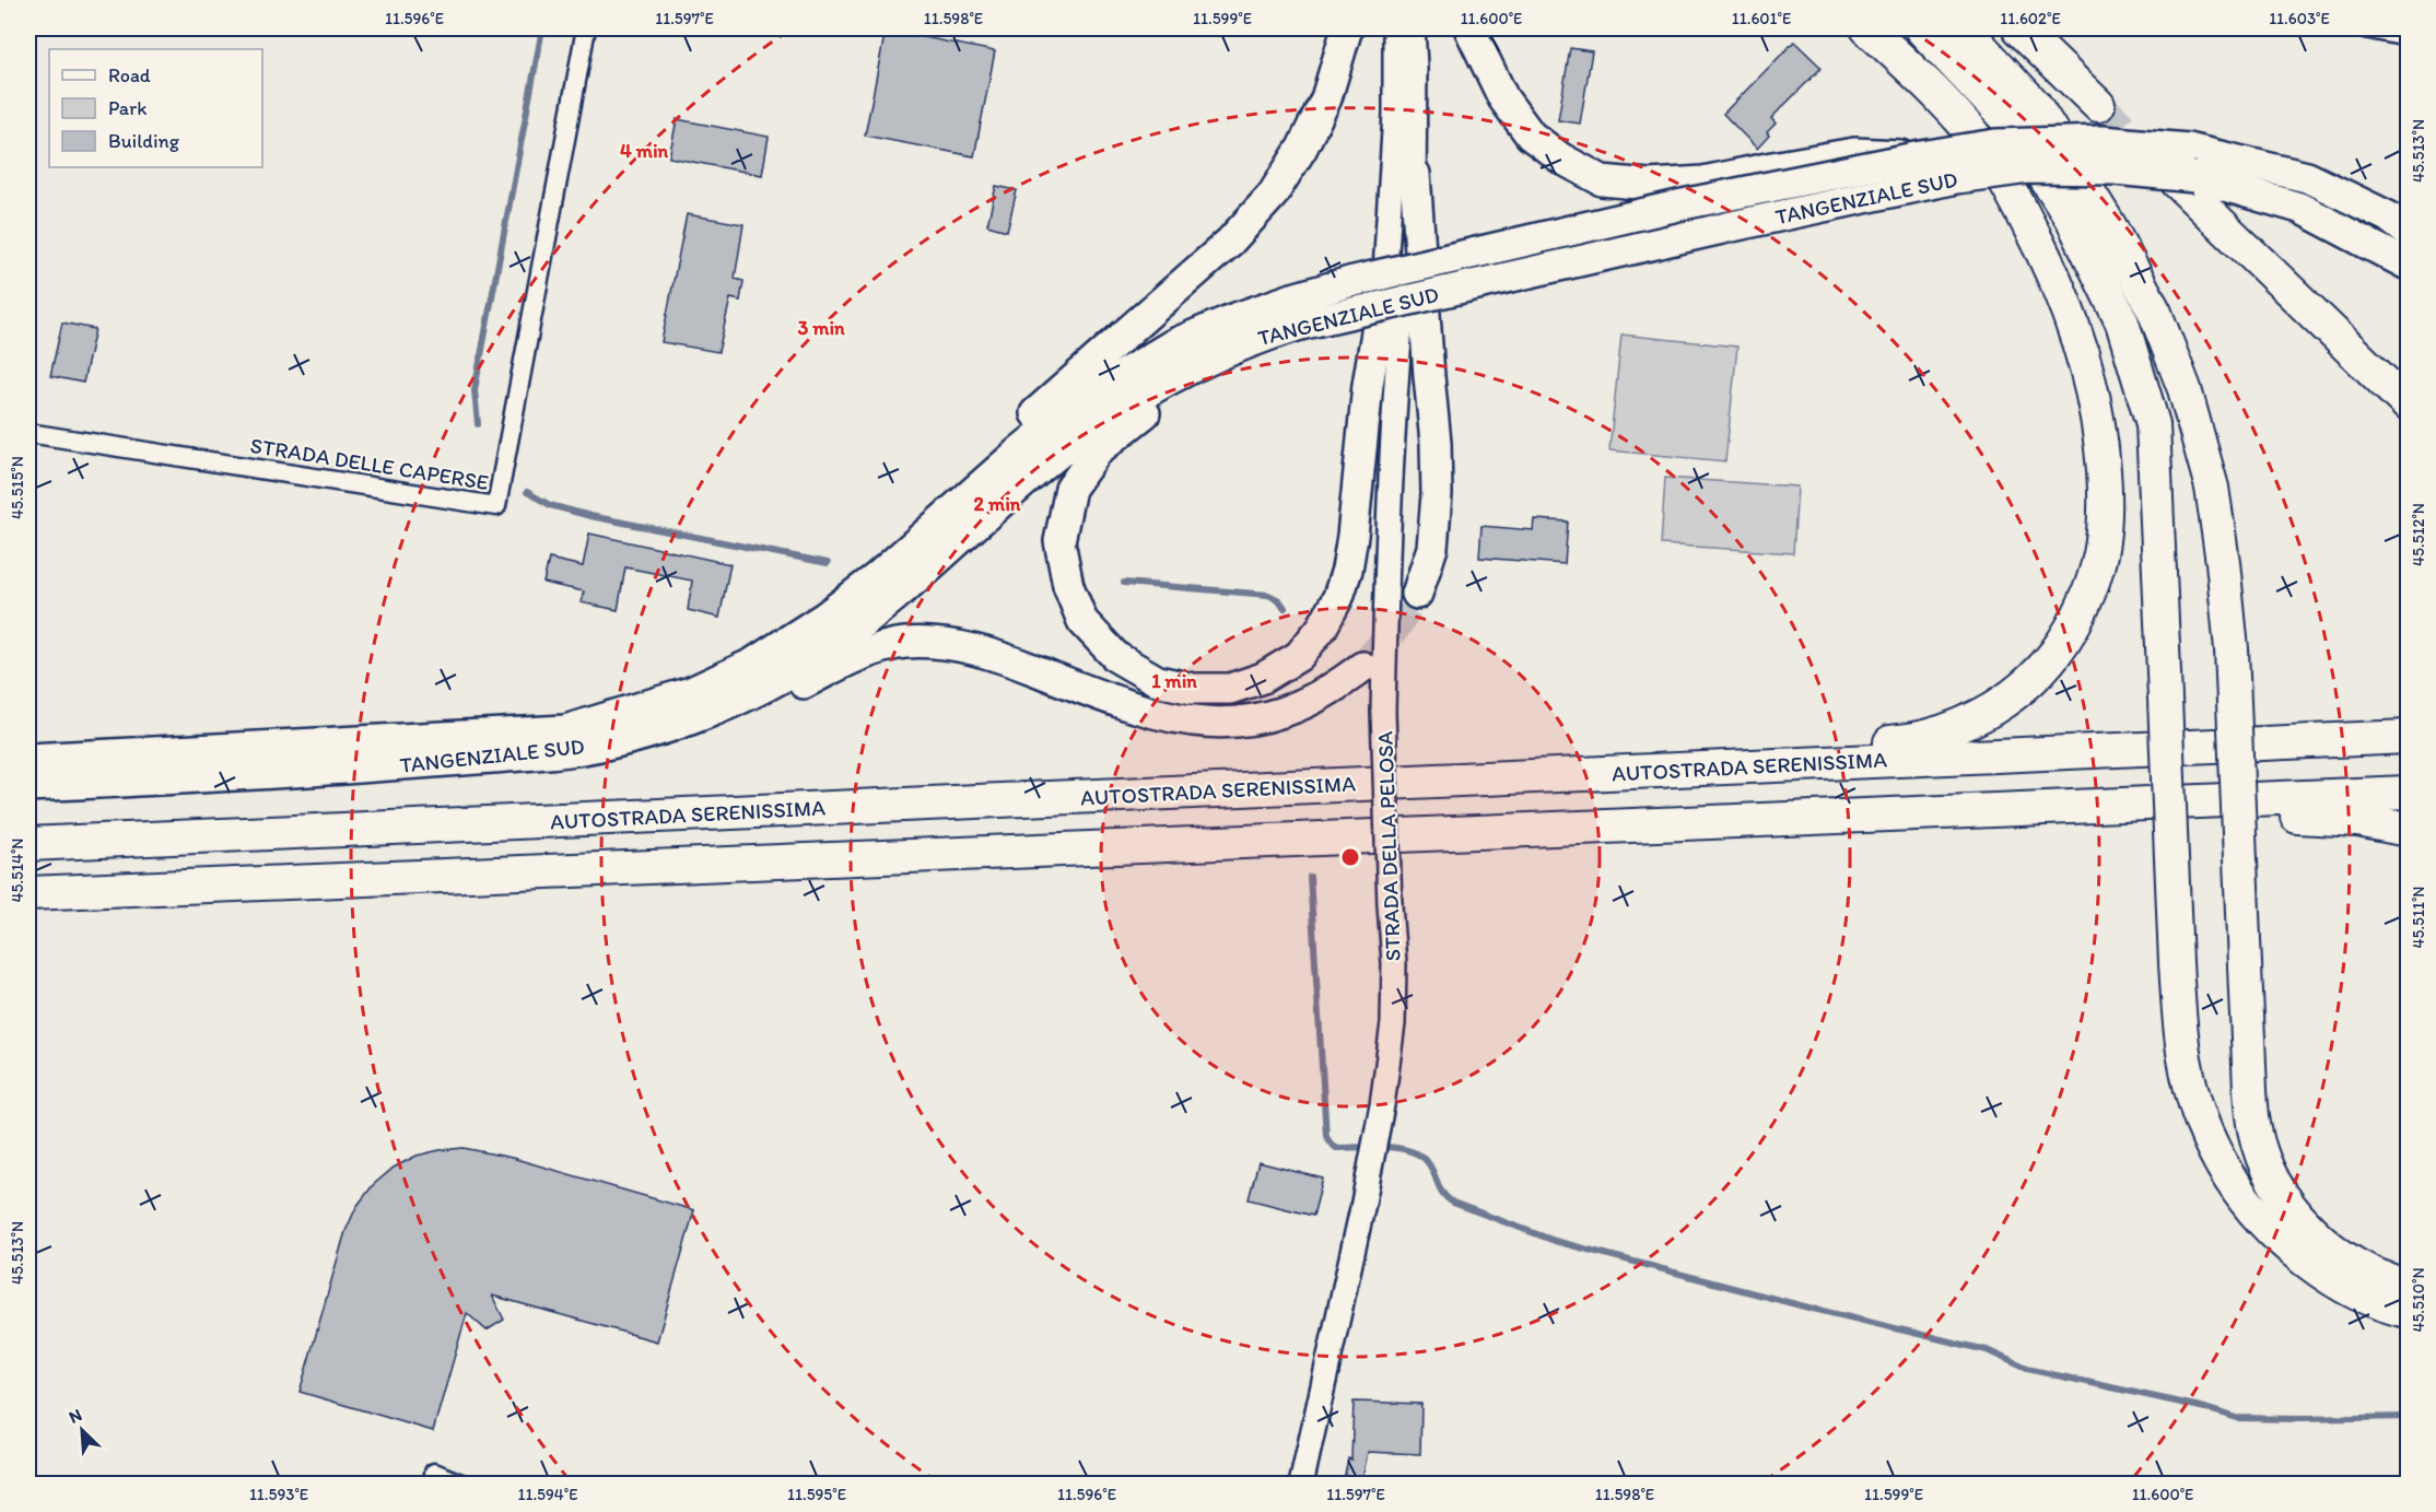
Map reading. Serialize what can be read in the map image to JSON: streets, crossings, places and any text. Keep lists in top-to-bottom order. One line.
{"streets":{"highway":["TANGENZIALE SUD","AUTOSTRADA SERENISSIMA"],"street":["STRADA DELLE CAPERSE","STRADA DELLA PELOSA"]},"crossings":[["TANGENZIALE SUD","STRADA DELLA PELOSA"]],"legend":["Road","Park","Building"],"north":"top left","coordinates":["11.596°E","11.597°E","11.598°E","11.599°E","11.600°E","11.601°E","11.602°E","11.603°E","45.513°N","45.515°N","45.512°N","45.514°N","45.511°N","45.510°N","11.593°E","11.594°E","11.595°E"],"rings":["4 min","3 min","2 min","1 min"]}
